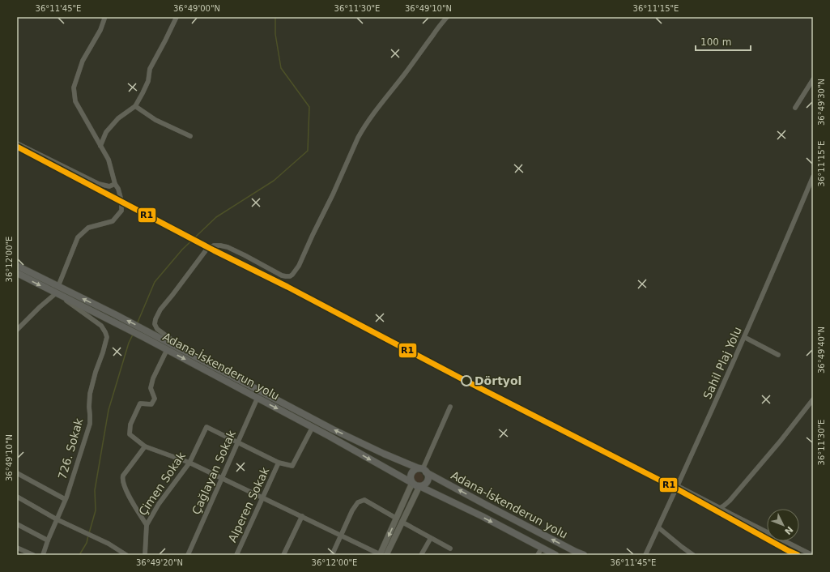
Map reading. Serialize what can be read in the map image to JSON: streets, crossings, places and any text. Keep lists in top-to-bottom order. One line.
{"streets":{"highway":["Adana-İskenderun yolu"],"street":["Sahil Plaj Yolu","726. Sokak","Çağlayan Sokak","Çimen Sokak","Alperen Sokak"]},"crossings":[["Adana-İskenderun yolu","726. Sokak"],["Adana-İskenderun yolu","Çağlayan Sokak"],["Çağlayan Sokak","Çimen Sokak"]],"places":["Dörtyol"],"lines":["transit line R1"],"scale_bar":"100 m","north":"bottom right","coordinates":["36°11'45\"E","36°49'00\"N","36°11'30\"E","36°49'10\"N","36°11'15\"E","36°49'30\"N","36°12'00\"E","36°49'40\"N","36°49'20\"N"]}
